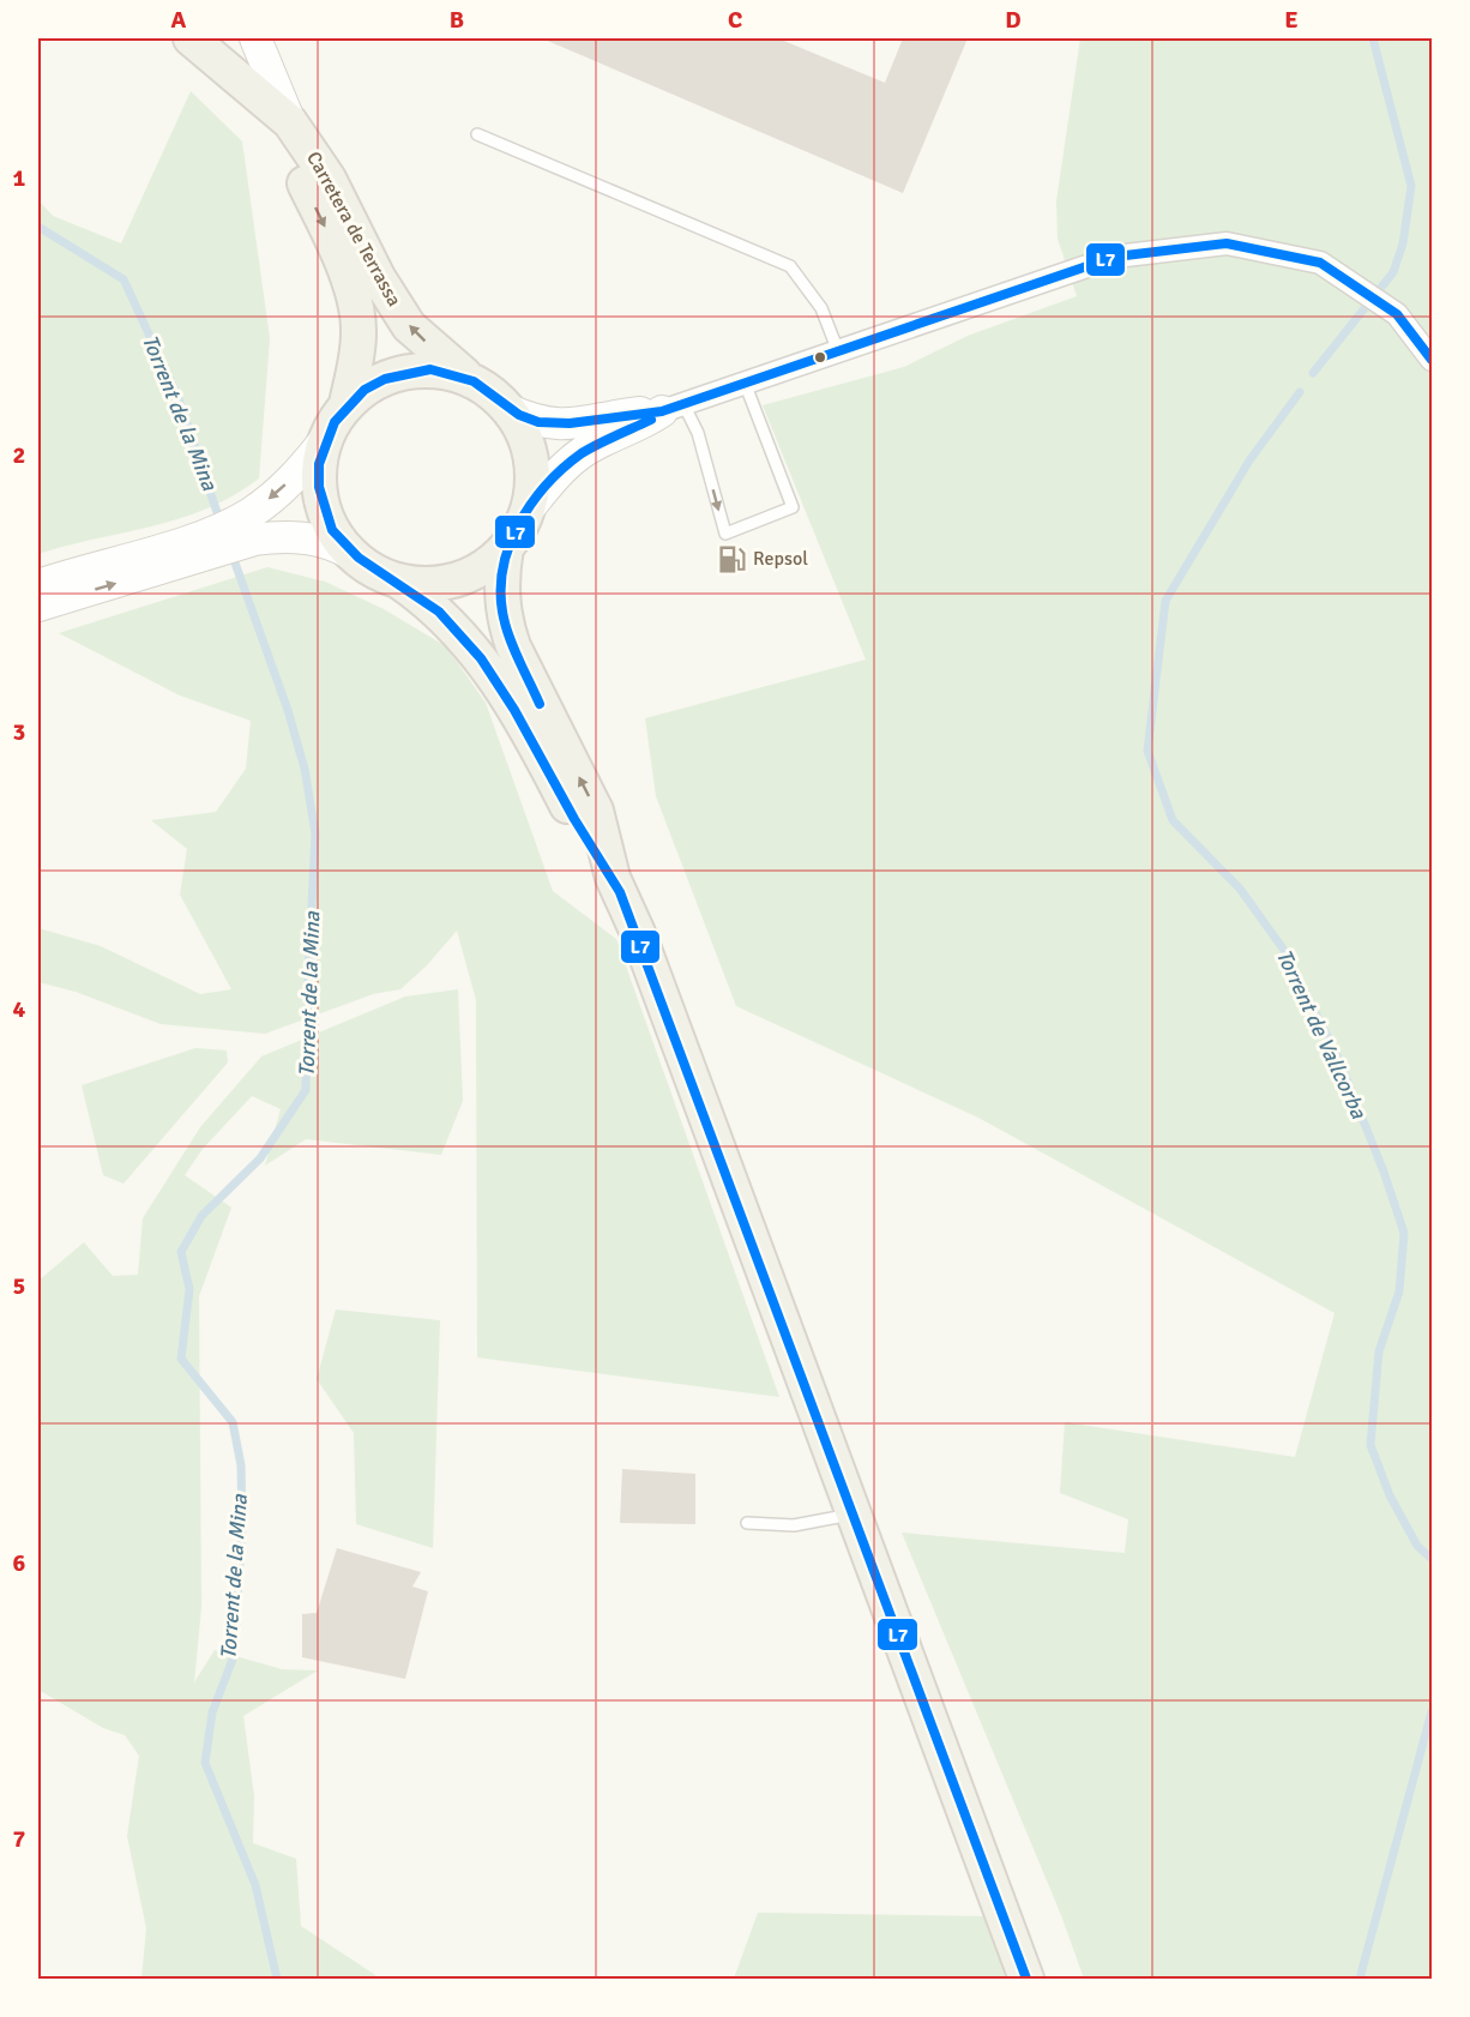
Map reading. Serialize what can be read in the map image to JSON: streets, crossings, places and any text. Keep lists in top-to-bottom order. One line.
{"streets":{"main road":["Carretera de Terrassa"]},"water":["Torrent de la Mina","Torrent de Vallcorba"],"places":{"fuel station":["Repsol"]},"lines":["transit line L7"],"grid":{"columns":["A","B","C","D","E"],"rows":["1","2","3","4","5","6","7"]}}
